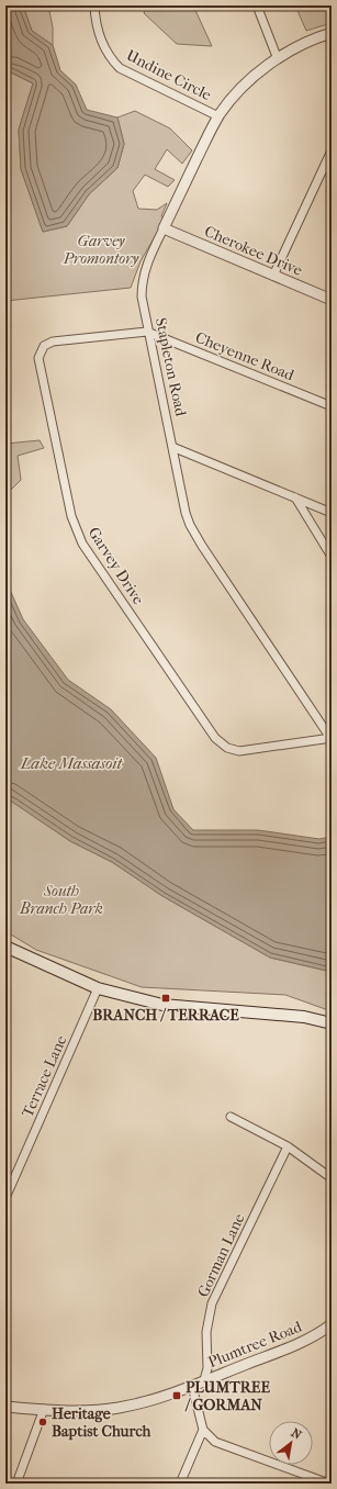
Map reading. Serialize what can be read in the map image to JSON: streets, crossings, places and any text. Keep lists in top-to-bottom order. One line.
{"streets":{"street":["Undine Circle","Cherokee Drive","Cheyenne Road","Stapleton Road","Garvey Drive","Terrace Lane","Gorman Lane","Plumtree Road"]},"crossings":[["Undine Circle","Stapleton Road"],["Cherokee Drive","Stapleton Road"],["Cheyenne Road","Stapleton Road"],["Cheyenne Road","Garvey Drive"],["Stapleton Road","Garvey Drive"],["Gorman Lane","Plumtree Road"]],"water":["Lake Massasoit"],"parks":["Garvey Promontory","South Branch Park"],"places":{"transit":["BRANCH / TERRACE","PLUMTREE / GORMAN"],"other":["Heritage Baptist Church"]},"north":"top right"}
